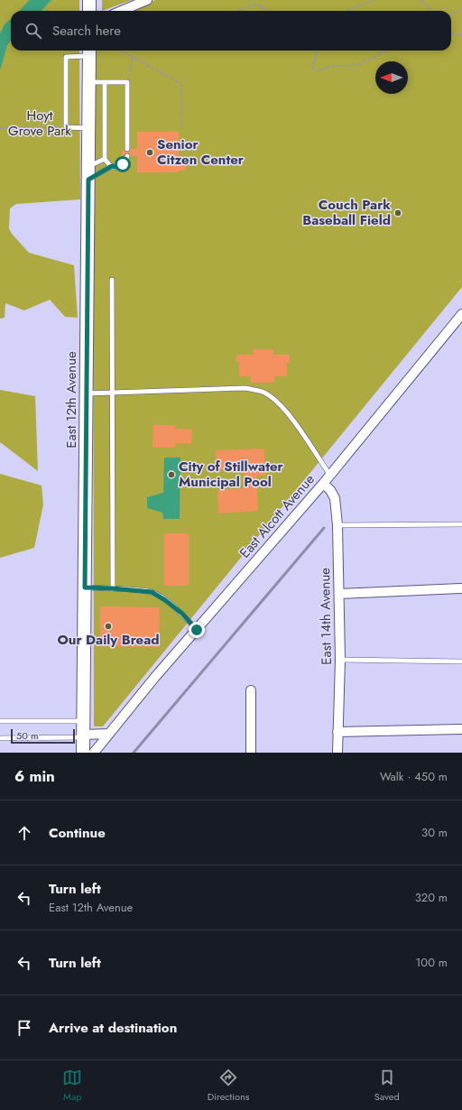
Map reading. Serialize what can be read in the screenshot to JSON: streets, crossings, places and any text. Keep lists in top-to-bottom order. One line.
{"streets":{"street":["East 12th Avenue","East Alcott Avenue","East 14th Avenue"]},"crossings":[["East Alcott Avenue","East 14th Avenue"]],"parks":["Hoyt Grove Park"],"places":["Senior Citzen Center","Couch Park Baseball Field","City of Stillwater Municipal Pool","Our Daily Bread"],"scale_bar":"50 m","north":"left","page":{"search":"Search here","scale":"50 m","heading":["6 min","Walk · 450 m"],"list":[["Continue","30 m"],["Turn left","East 12th Avenue","320 m"],["Turn left","100 m"],"Arrive at destination"],"nav":["Map","Directions","Saved"]}}
